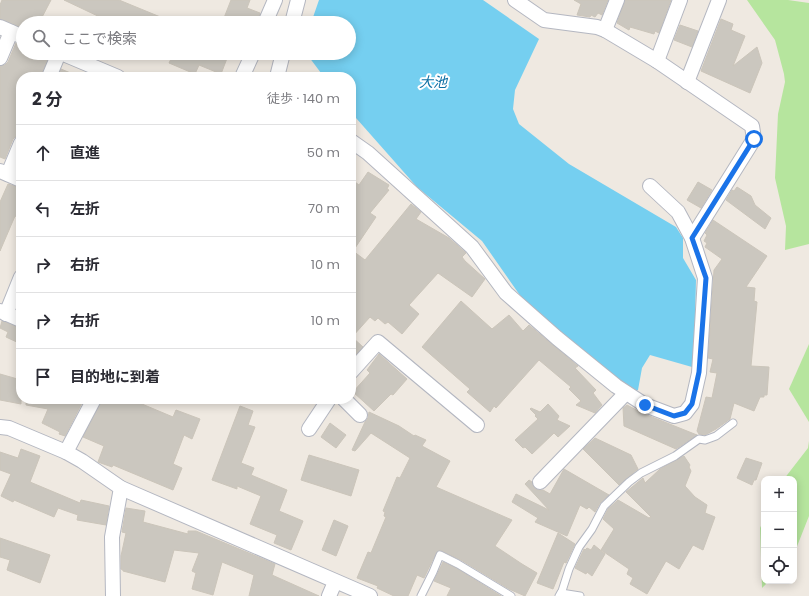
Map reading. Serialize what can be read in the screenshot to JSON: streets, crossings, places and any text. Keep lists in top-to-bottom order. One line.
{"water":["大池"],"page":{"search":"ここで検索","heading":["2 分","徒歩 · 140 m"],"list":[["直進","50 m"],["左折","70 m"],["右折","10 m"],["右折","10 m"],"目的地に到着"],"map_buttons":["+","−"]}}
